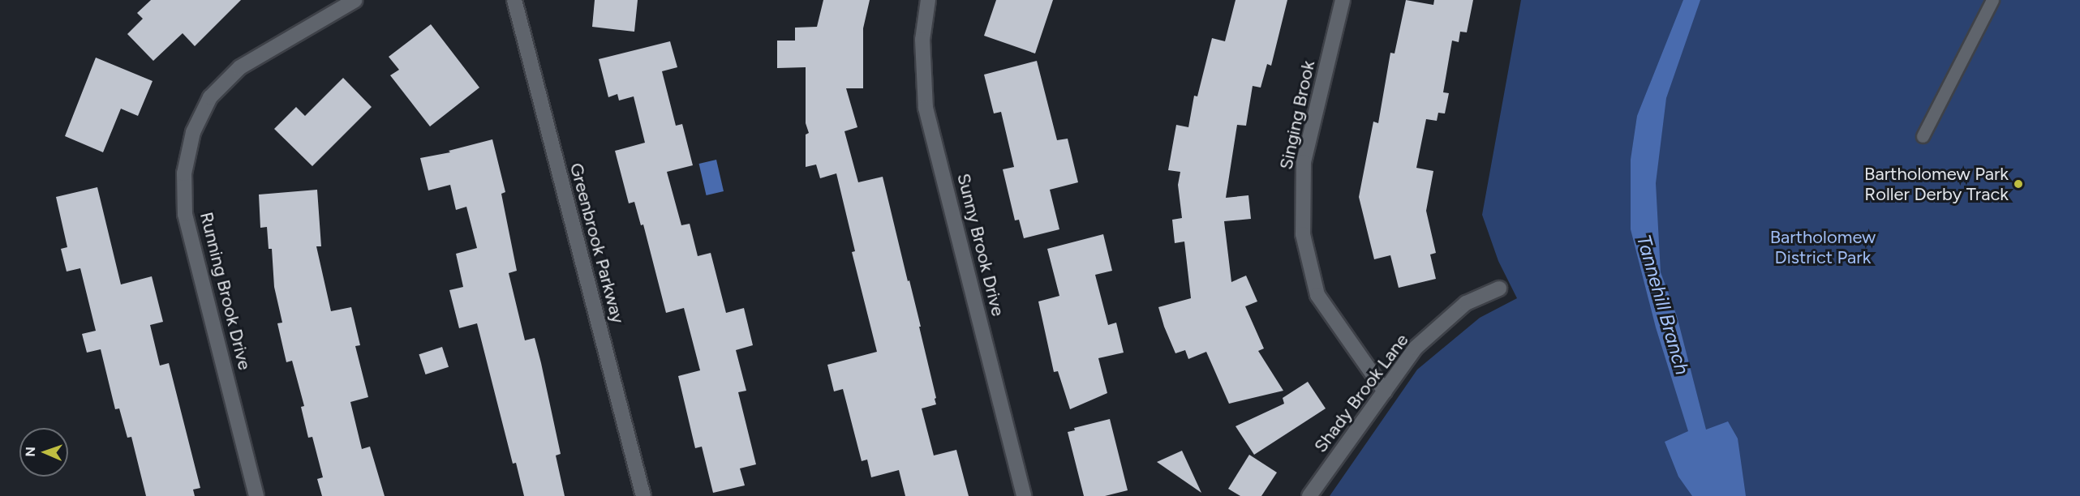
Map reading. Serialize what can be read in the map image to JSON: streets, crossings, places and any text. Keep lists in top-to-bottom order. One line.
{"streets":{"street":["Singing Brook","Greenbrook Parkway","Sunny Brook Drive","Running Brook Drive","Shady Brook Lane"]},"crossings":[["Singing Brook","Shady Brook Lane"]],"water":["Tannehill Branch"],"parks":["Bartholomew District Park"],"places":["Bartholomew Park Roller Derby Track"],"north":"left"}
